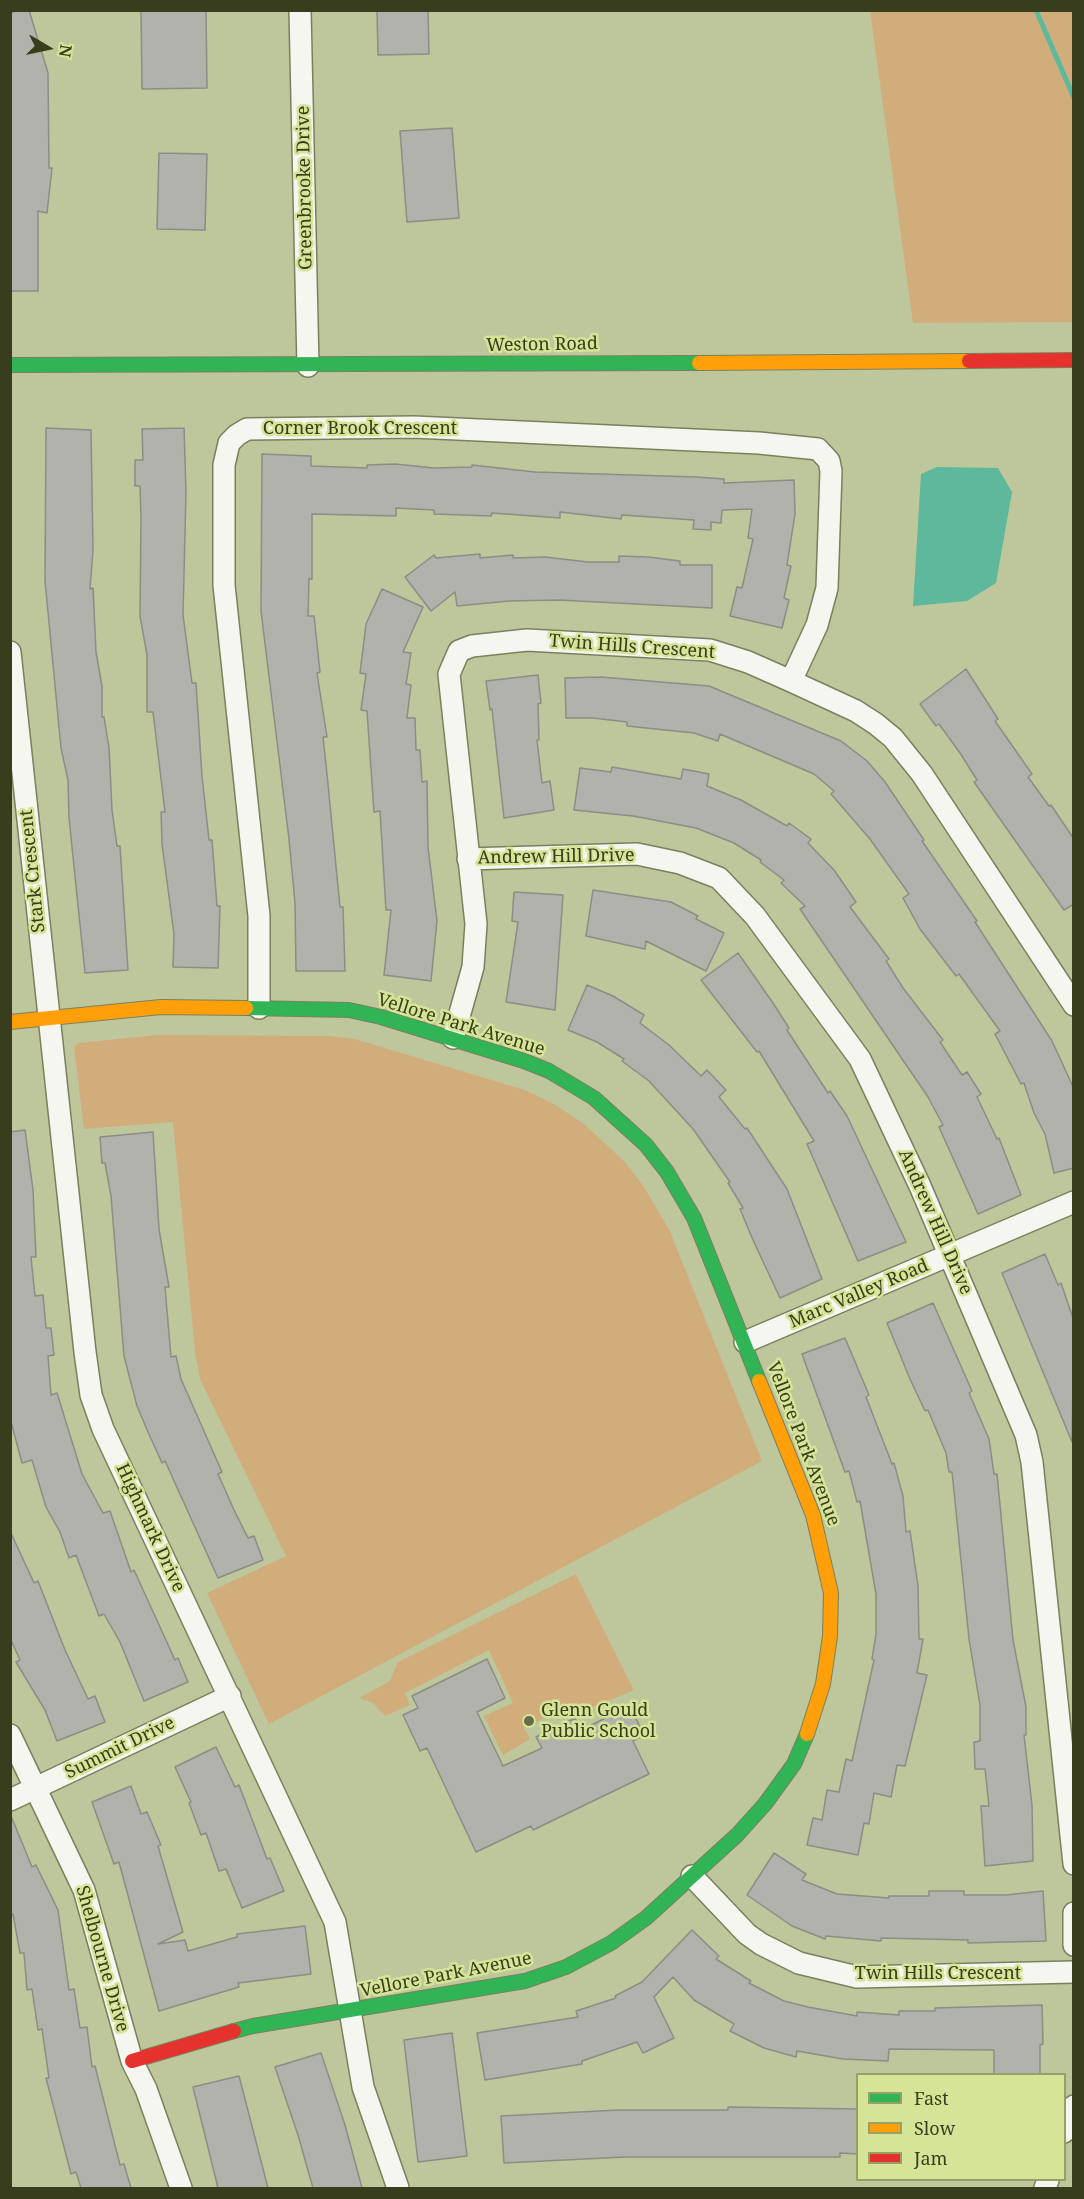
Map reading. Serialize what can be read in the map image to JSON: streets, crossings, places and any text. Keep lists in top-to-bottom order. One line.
{"streets":{"street":["Greenbrooke Drive","Weston Road","Corner Brook Crescent","Twin Hills Crescent","Andrew Hill Drive","Stark Crescent","Vellore Park Avenue","Marc Valley Road","Highmark Drive","Summit Drive","Shelbourne Drive"]},"crossings":[["Greenbrooke Drive","Weston Road"],["Corner Brook Crescent","Twin Hills Crescent"],["Corner Brook Crescent","Vellore Park Avenue"],["Twin Hills Crescent","Andrew Hill Drive"],["Twin Hills Crescent","Vellore Park Avenue"],["Andrew Hill Drive","Marc Valley Road"],["Stark Crescent","Vellore Park Avenue"],["Stark Crescent","Highmark Drive"],["Vellore Park Avenue","Marc Valley Road"],["Vellore Park Avenue","Highmark Drive"],["Vellore Park Avenue","Shelbourne Drive"],["Highmark Drive","Summit Drive"],["Summit Drive","Shelbourne Drive"]],"places":["Glenn Gould Public School"],"legend":["Fast","Slow","Jam"],"north":"right"}
